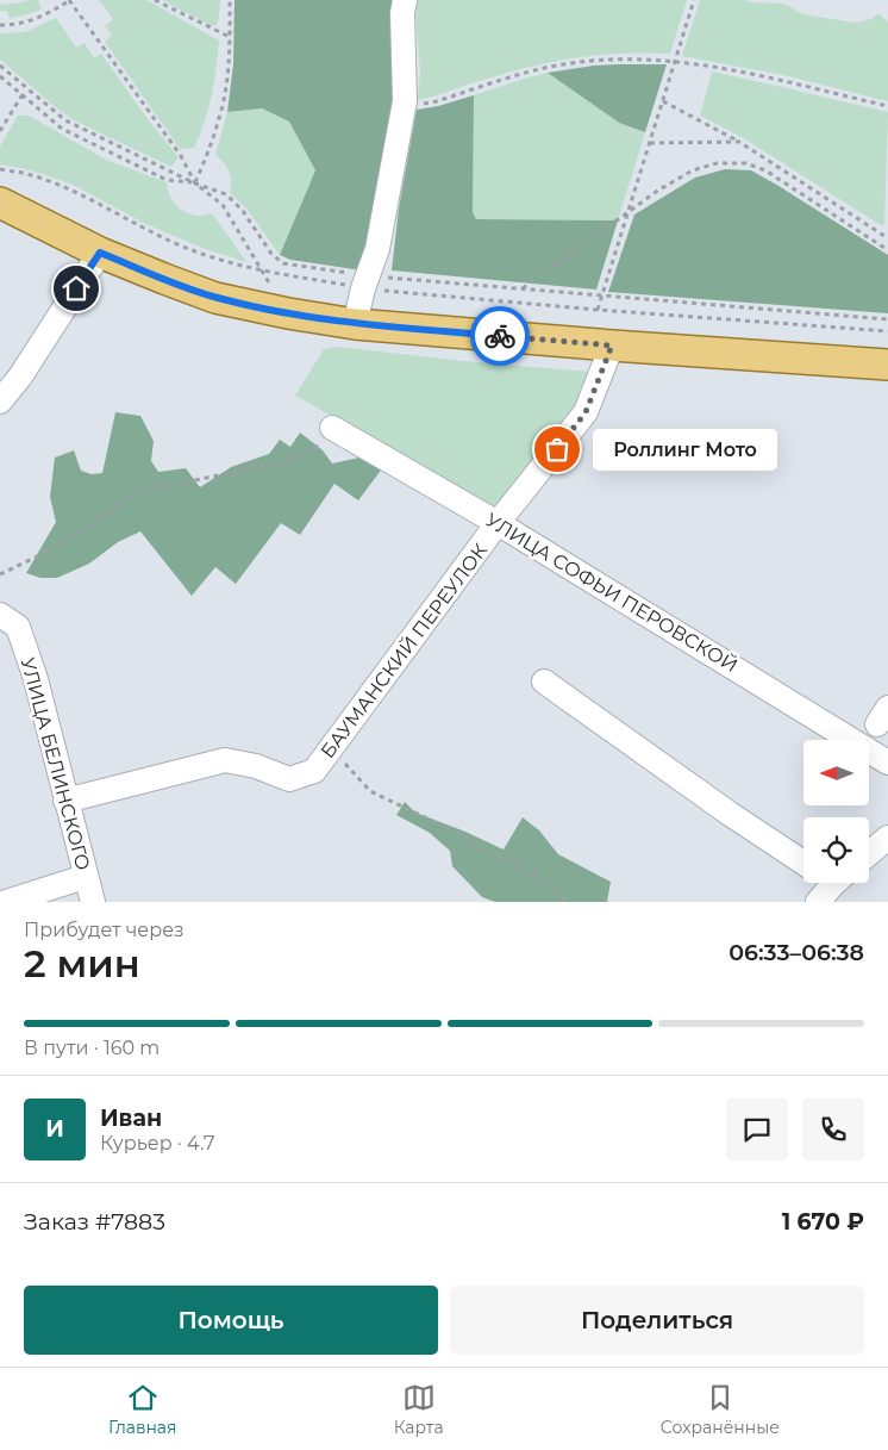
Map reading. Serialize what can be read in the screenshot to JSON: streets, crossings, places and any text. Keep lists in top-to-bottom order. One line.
{"streets":{"street":["УЛИЦА СОФЬИ ПЕРОВСКОЙ","БАУМАНСКИЙ ПЕРЕУЛОК","УЛИЦА БЕЛИНСКОГО"]},"crossings":[["УЛИЦА СОФЬИ ПЕРОВСКОЙ","БАУМАНСКИЙ ПЕРЕУЛОК"],["БАУМАНСКИЙ ПЕРЕУЛОК","УЛИЦА БЕЛИНСКОГО"]],"places":["Роллинг Мото"],"north":"left","page":{"bubble":"Роллинг Мото","heading":["2 мин","Прибудет через","06:33–06:38"],"panel":["Иван","Курьер · 4.7","Заказ #7883","1 670 ₽"],"bar":"В пути · 160 m","round":"И","buttons":["Помощь","Поделиться"],"tabs":["Главная","Карта","Сохранённые"]}}
